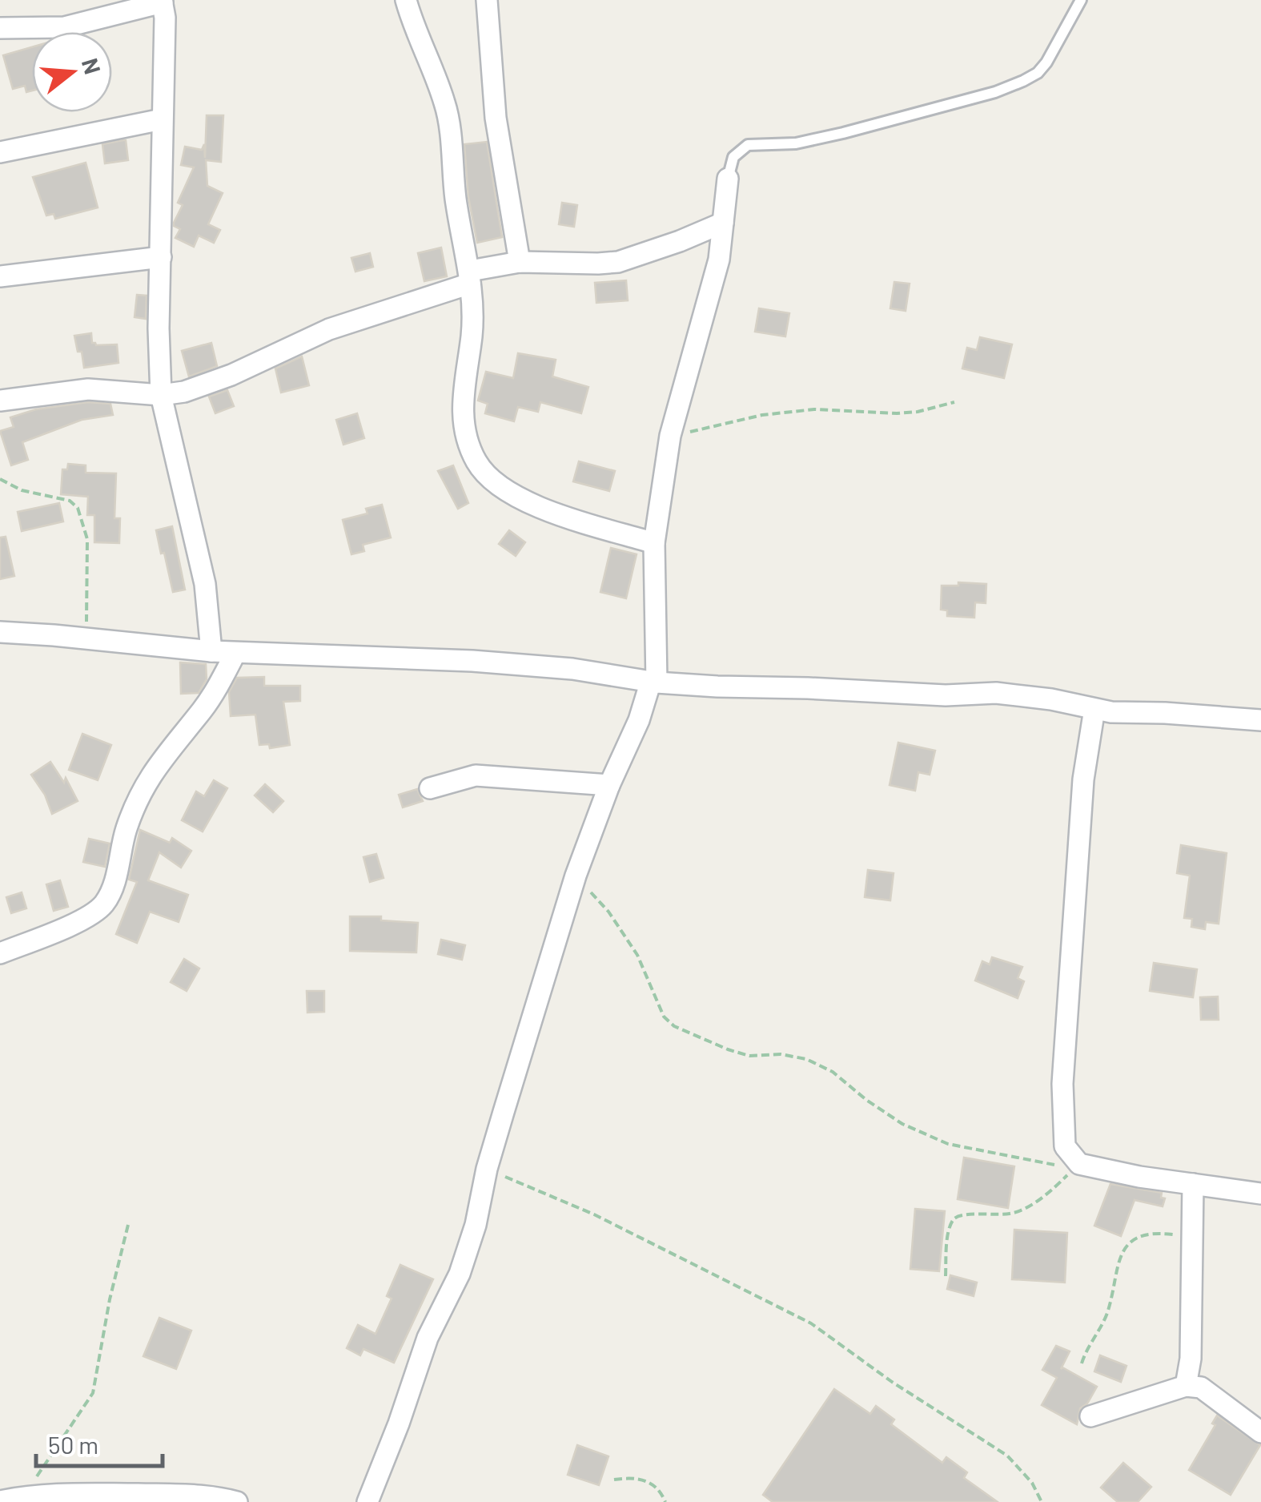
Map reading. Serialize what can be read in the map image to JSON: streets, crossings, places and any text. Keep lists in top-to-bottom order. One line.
{"scale_bar":"50 m","north":"right"}
